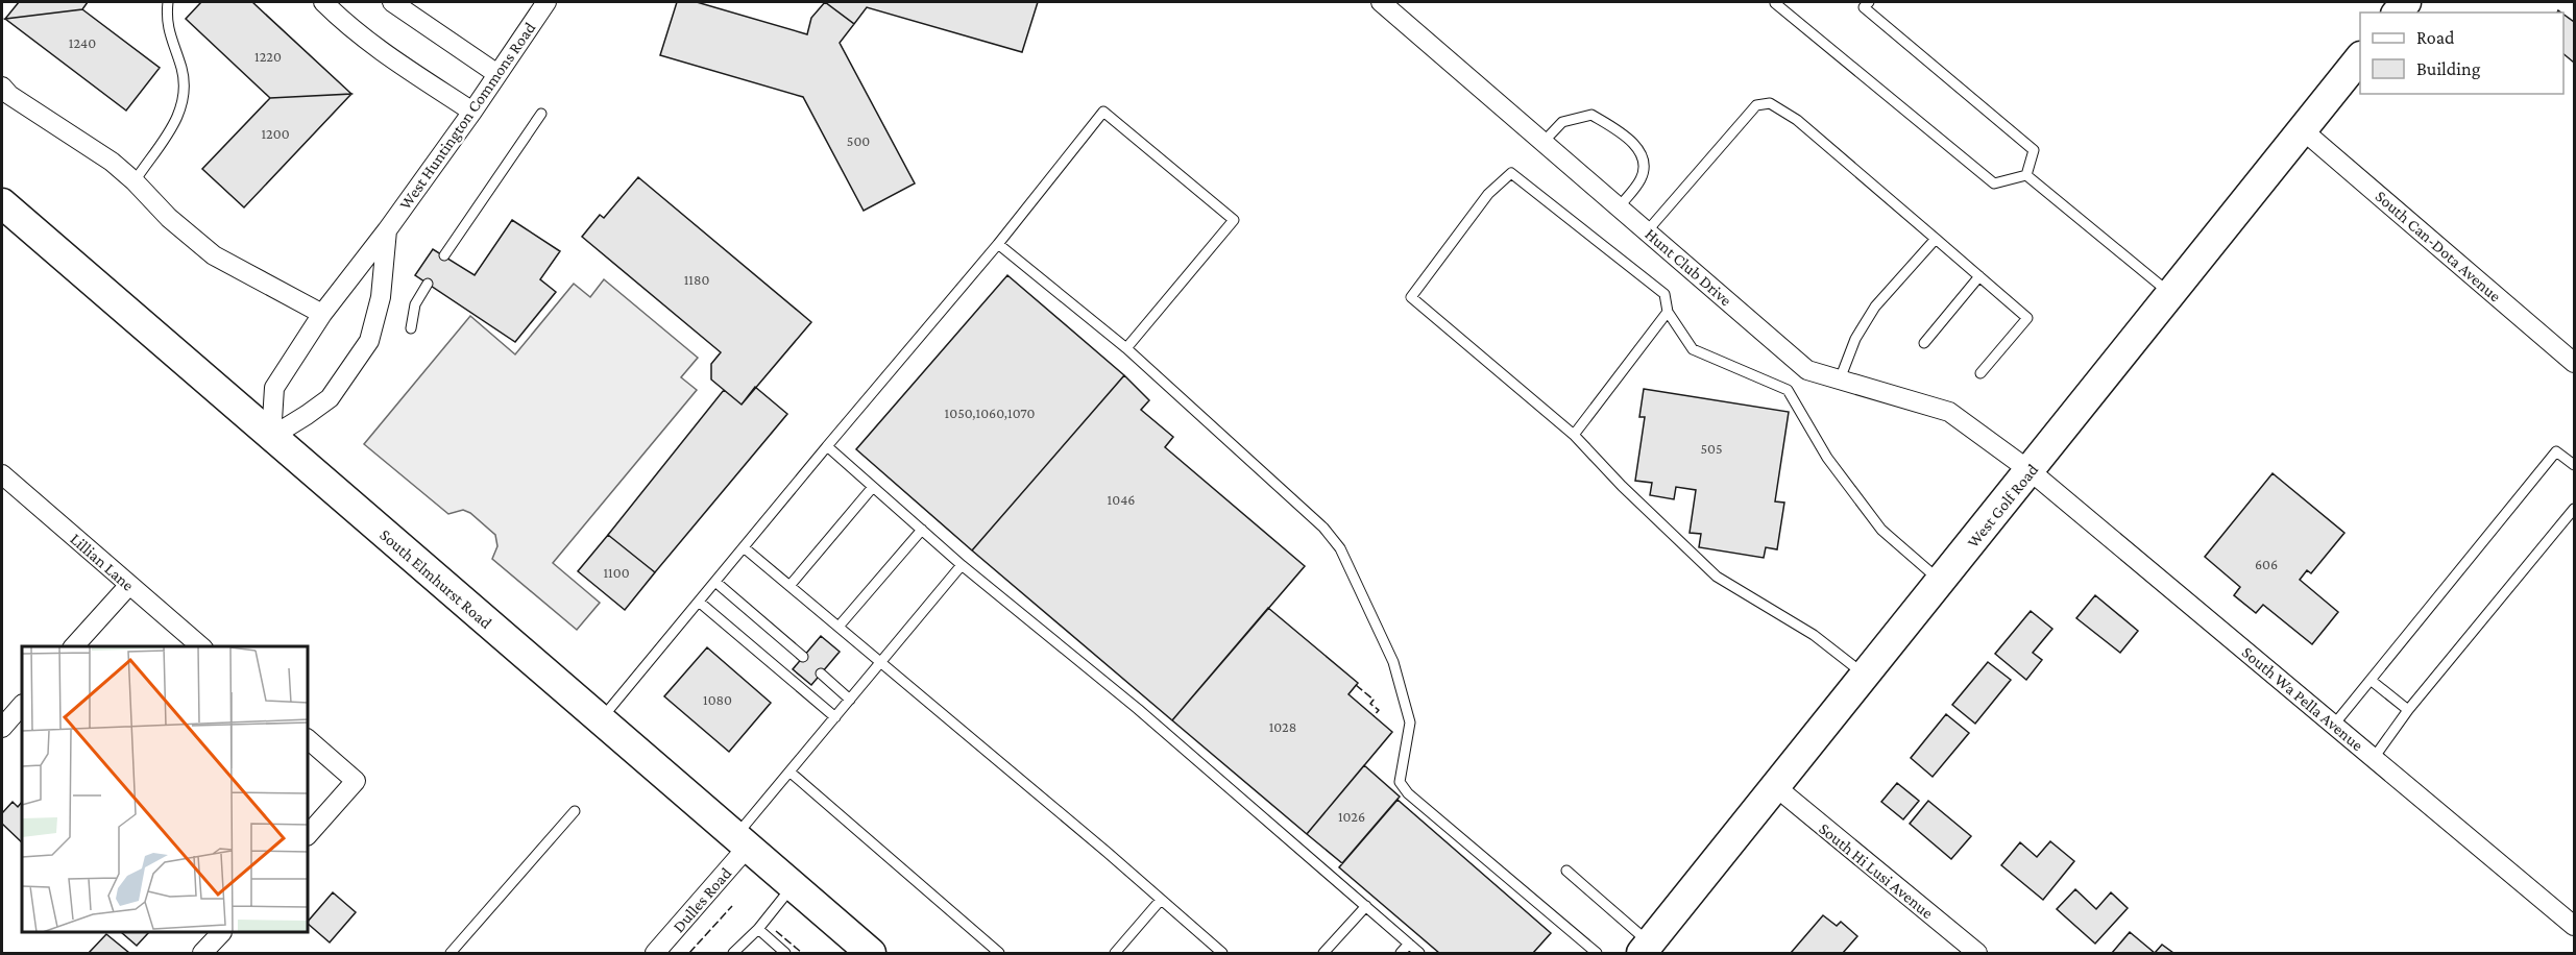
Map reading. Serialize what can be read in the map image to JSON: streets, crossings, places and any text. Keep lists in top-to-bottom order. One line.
{"streets":{"main road":["West Golf Road","South Elmhurst Road"],"street":["West Huntington Commons Road","South Can-Dota Avenue","Hunt Club Drive","Lillian Lane","South Wa Pella Avenue","South Hi Lusi Avenue","Dulles Road"]},"crossings":[["West Huntington Commons Road","South Elmhurst Road"],["South Can-Dota Avenue","West Golf Road"],["Hunt Club Drive","West Golf Road"],["Hunt Club Drive","South Wa Pella Avenue"],["West Golf Road","South Wa Pella Avenue"],["West Golf Road","South Hi Lusi Avenue"],["South Elmhurst Road","Dulles Road"]],"house_numbers":["1240","1220","1200","500","1180","1050,1060,1070","505","1046","606","1100","1080","1028","1026"],"legend":["Road","Building"]}
